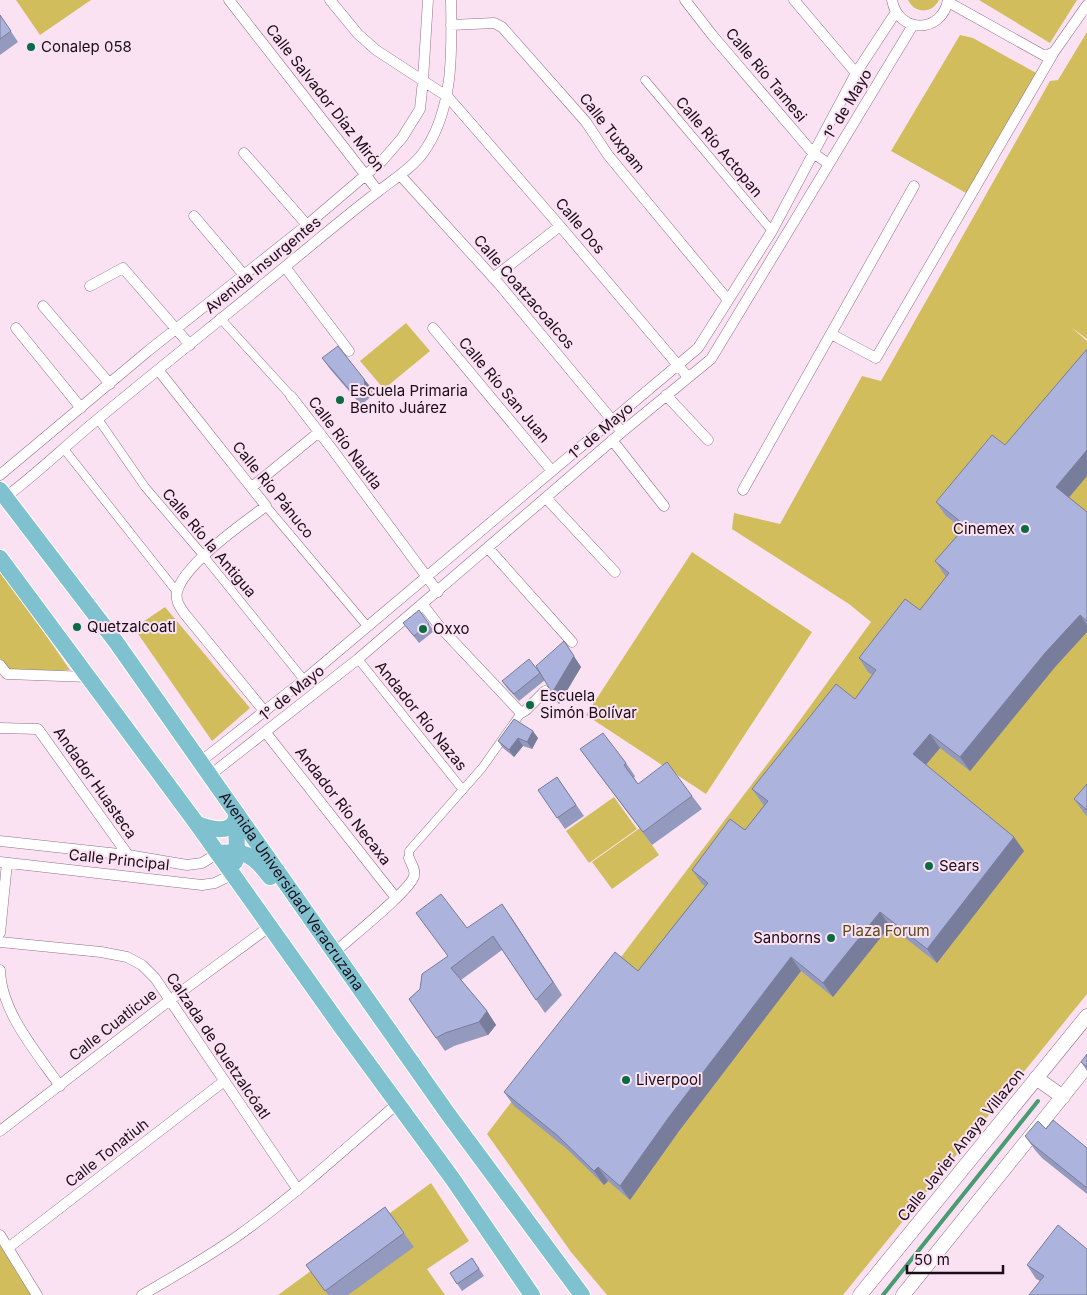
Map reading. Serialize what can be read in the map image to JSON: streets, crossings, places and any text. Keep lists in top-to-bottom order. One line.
{"streets":{"main road":["Avenida Universidad Veracruzana"],"street":["Calle Río Tamesi","Calle Salvador Díaz Mirón","1° de Mayo","Calle Tuxpam","Calle Río Actopan","Calle Dos","Avenida Insurgentes","Calle Coatzacoalcos","Calle Río San Juan","Calle Río Nautla","Calle Río Pánuco","Calle Río la Antigua","Andador Río Nazas","Andador Huasteca","Andador Río Necaxa","Calle Principal","Calle Cuatlicue","Calzada de Quetzalcóatl","Calle Javier Anaya Villazon","Calle Tonatiuh"]},"crossings":[["Calle Río Tamesi","1° de Mayo"],["Calle Salvador Díaz Mirón","Avenida Insurgentes"],["1° de Mayo","Calle Tuxpam"],["1° de Mayo","Calle Río Actopan"],["1° de Mayo","Calle Dos"],["1° de Mayo","Calle Coatzacoalcos"],["1° de Mayo","Calle Río San Juan"],["1° de Mayo","Calle Río Nautla"],["1° de Mayo","Calle Río Pánuco"],["1° de Mayo","Calle Río la Antigua"],["1° de Mayo","Andador Río Nazas"],["1° de Mayo","Andador Río Necaxa"],["1° de Mayo","Avenida Universidad Veracruzana"],["Calle Tuxpam","Avenida Insurgentes"],["Calle Dos","Avenida Insurgentes"],["Avenida Insurgentes","Calle Coatzacoalcos"],["Avenida Insurgentes","Calle Río Nautla"],["Avenida Insurgentes","Calle Río Pánuco"],["Avenida Insurgentes","Calle Río la Antigua"],["Avenida Insurgentes","Avenida Universidad Veracruzana"],["Andador Huasteca","Calle Principal"],["Calle Cuatlicue","Calzada de Quetzalcóatl"],["Calzada de Quetzalcóatl","Calle Tonatiuh"]],"parks":["Plaza Forum"],"places":["Conalep 058","Escuela Primaria Benito Juárez","Cinemex","Quetzalcoatl","Oxxo","Escuela Simón Bolívar","Sears","Sanborns","Liverpool"],"scale_bar":"50 m"}
